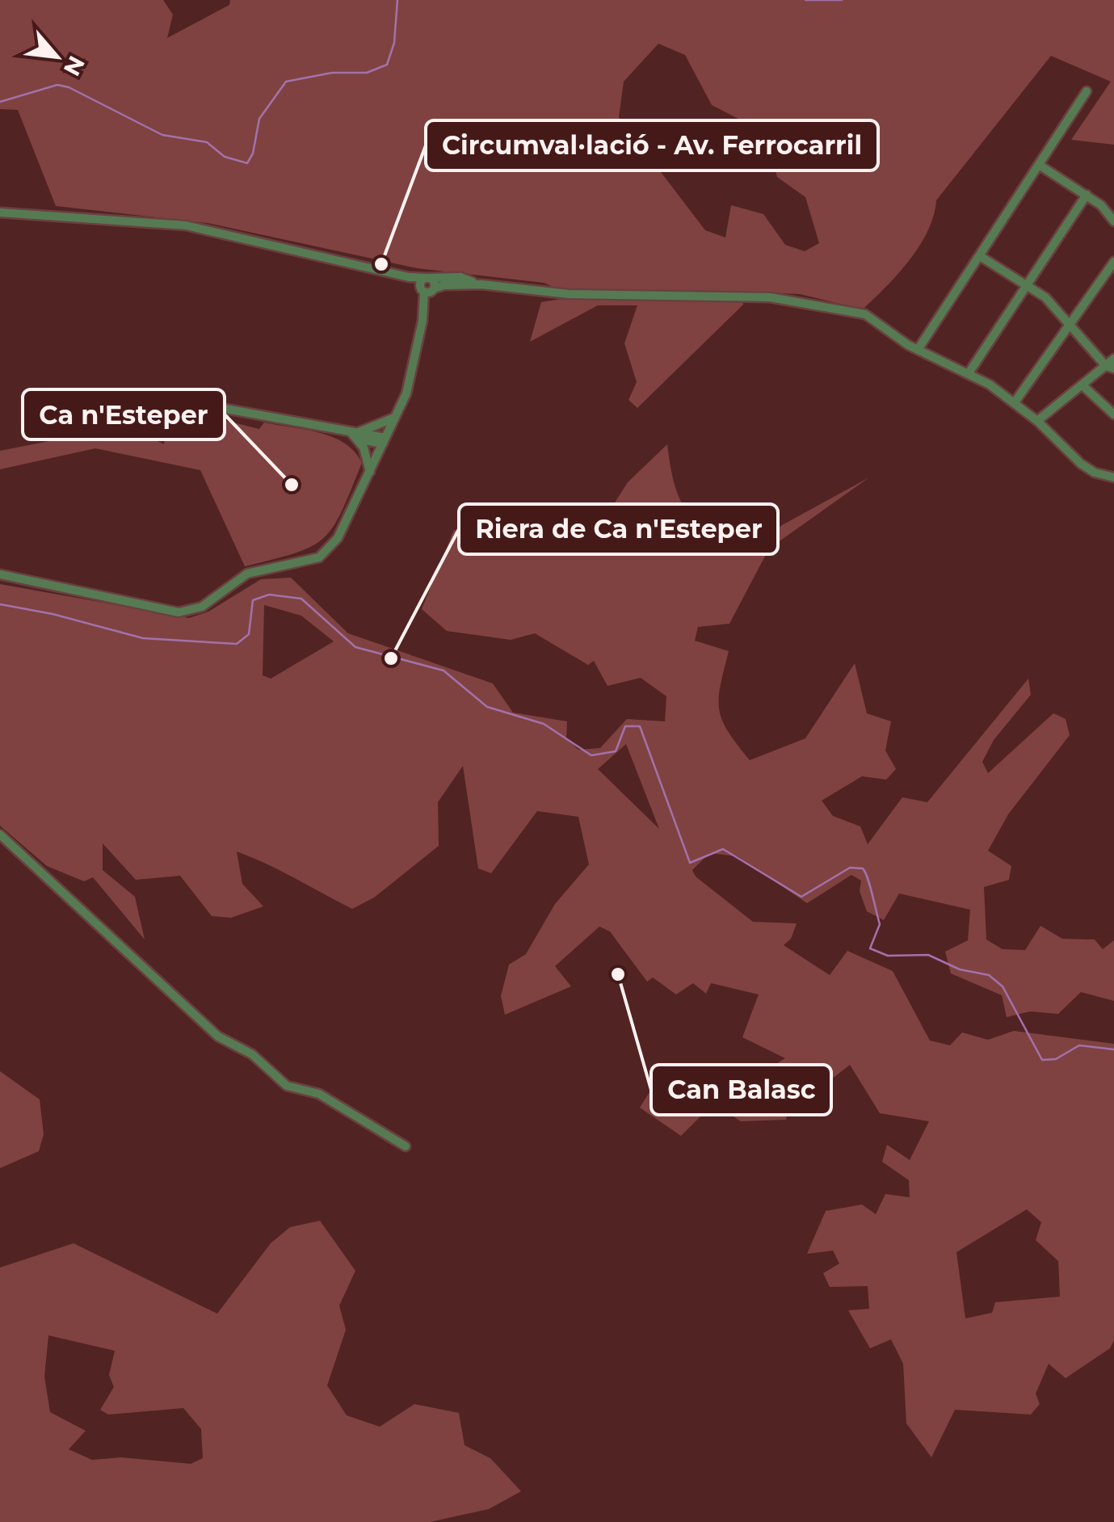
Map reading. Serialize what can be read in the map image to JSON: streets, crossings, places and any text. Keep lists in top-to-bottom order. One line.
{"places":["Circumval·lació - Av. Ferrocarril","Ca n'Esteper","Riera de Ca n'Esteper","Can Balasc"],"north":"bottom right"}
